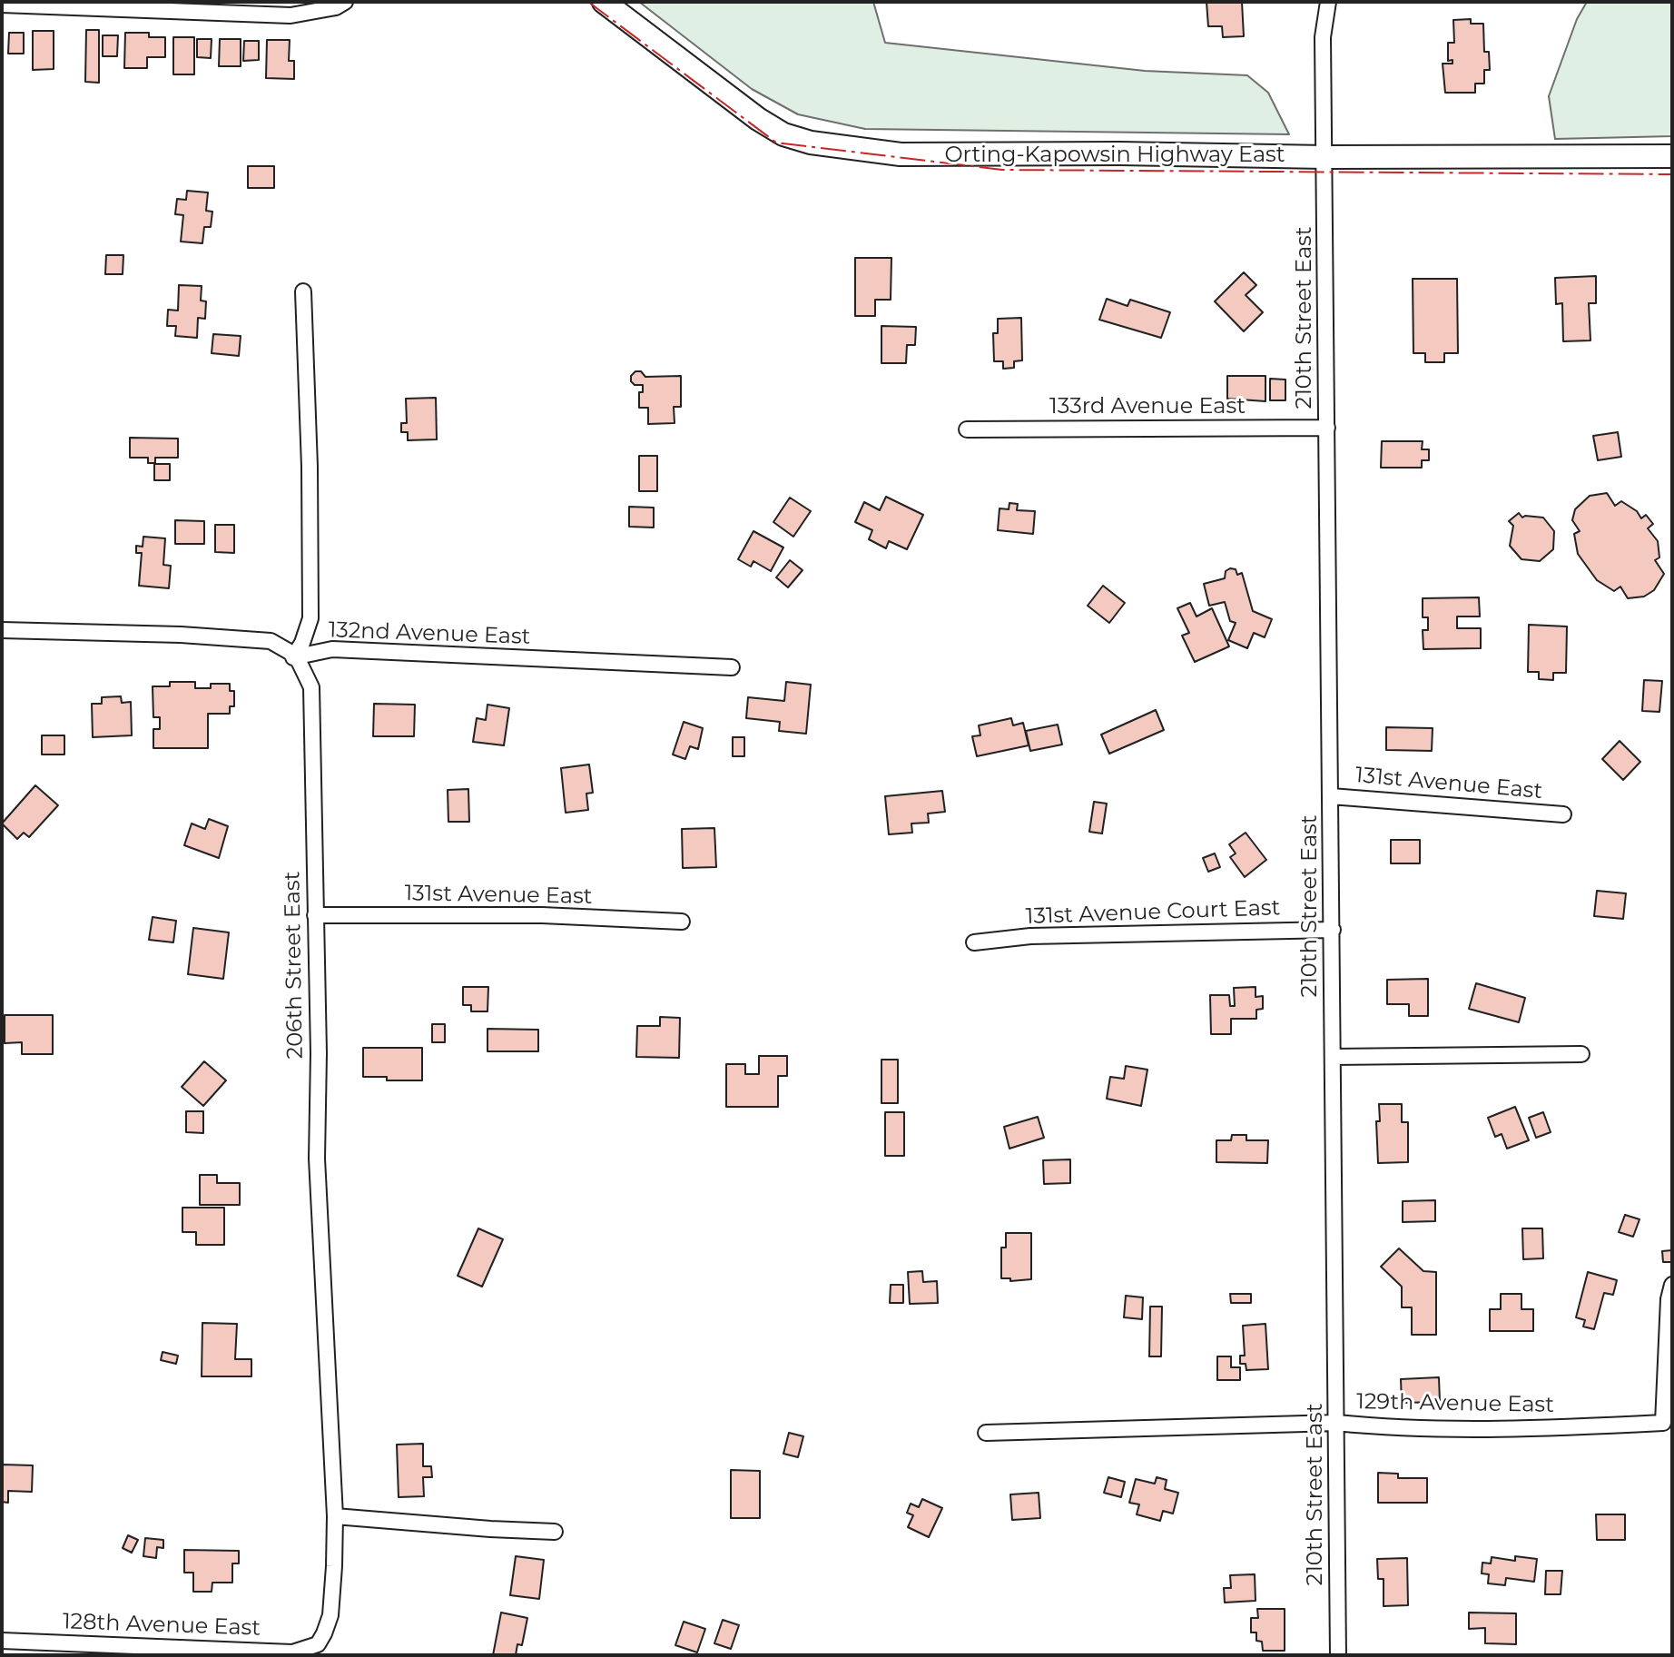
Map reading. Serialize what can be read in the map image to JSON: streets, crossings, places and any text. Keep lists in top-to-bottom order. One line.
{"streets":{"main road":["Orting-Kapowsin Highway East"],"street":["210th Street East","133rd Avenue East","132nd Avenue East","131st Avenue East","131st Avenue Court East","206th Street East","129th Avenue East","128th Avenue East"]},"crossings":[["Orting-Kapowsin Highway East","210th Street East"],["210th Street East","133rd Avenue East"],["210th Street East","131st Avenue East"],["210th Street East","131st Avenue Court East"],["210th Street East","129th Avenue East"],["132nd Avenue East","206th Street East"],["131st Avenue East","206th Street East"],["206th Street East","128th Avenue East"]]}
